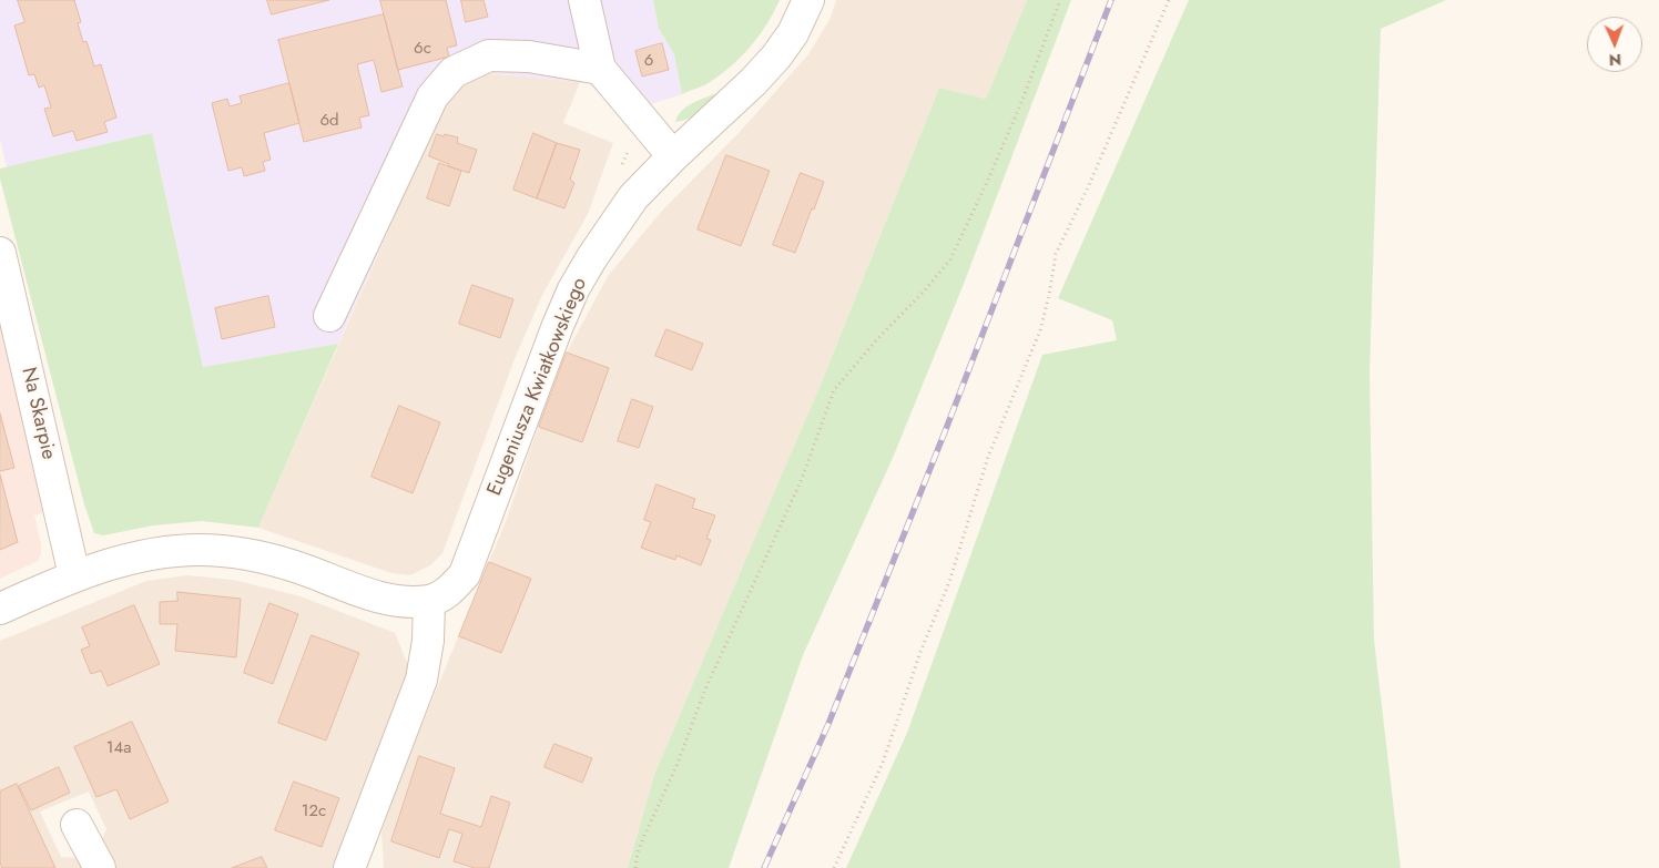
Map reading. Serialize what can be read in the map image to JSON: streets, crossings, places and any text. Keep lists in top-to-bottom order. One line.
{"streets":{"street":["Eugeniusza Kwiatkowskiego","Na Skarpie"]},"house_numbers":["6c","6","6d","14a","12c"],"north":"bottom"}
